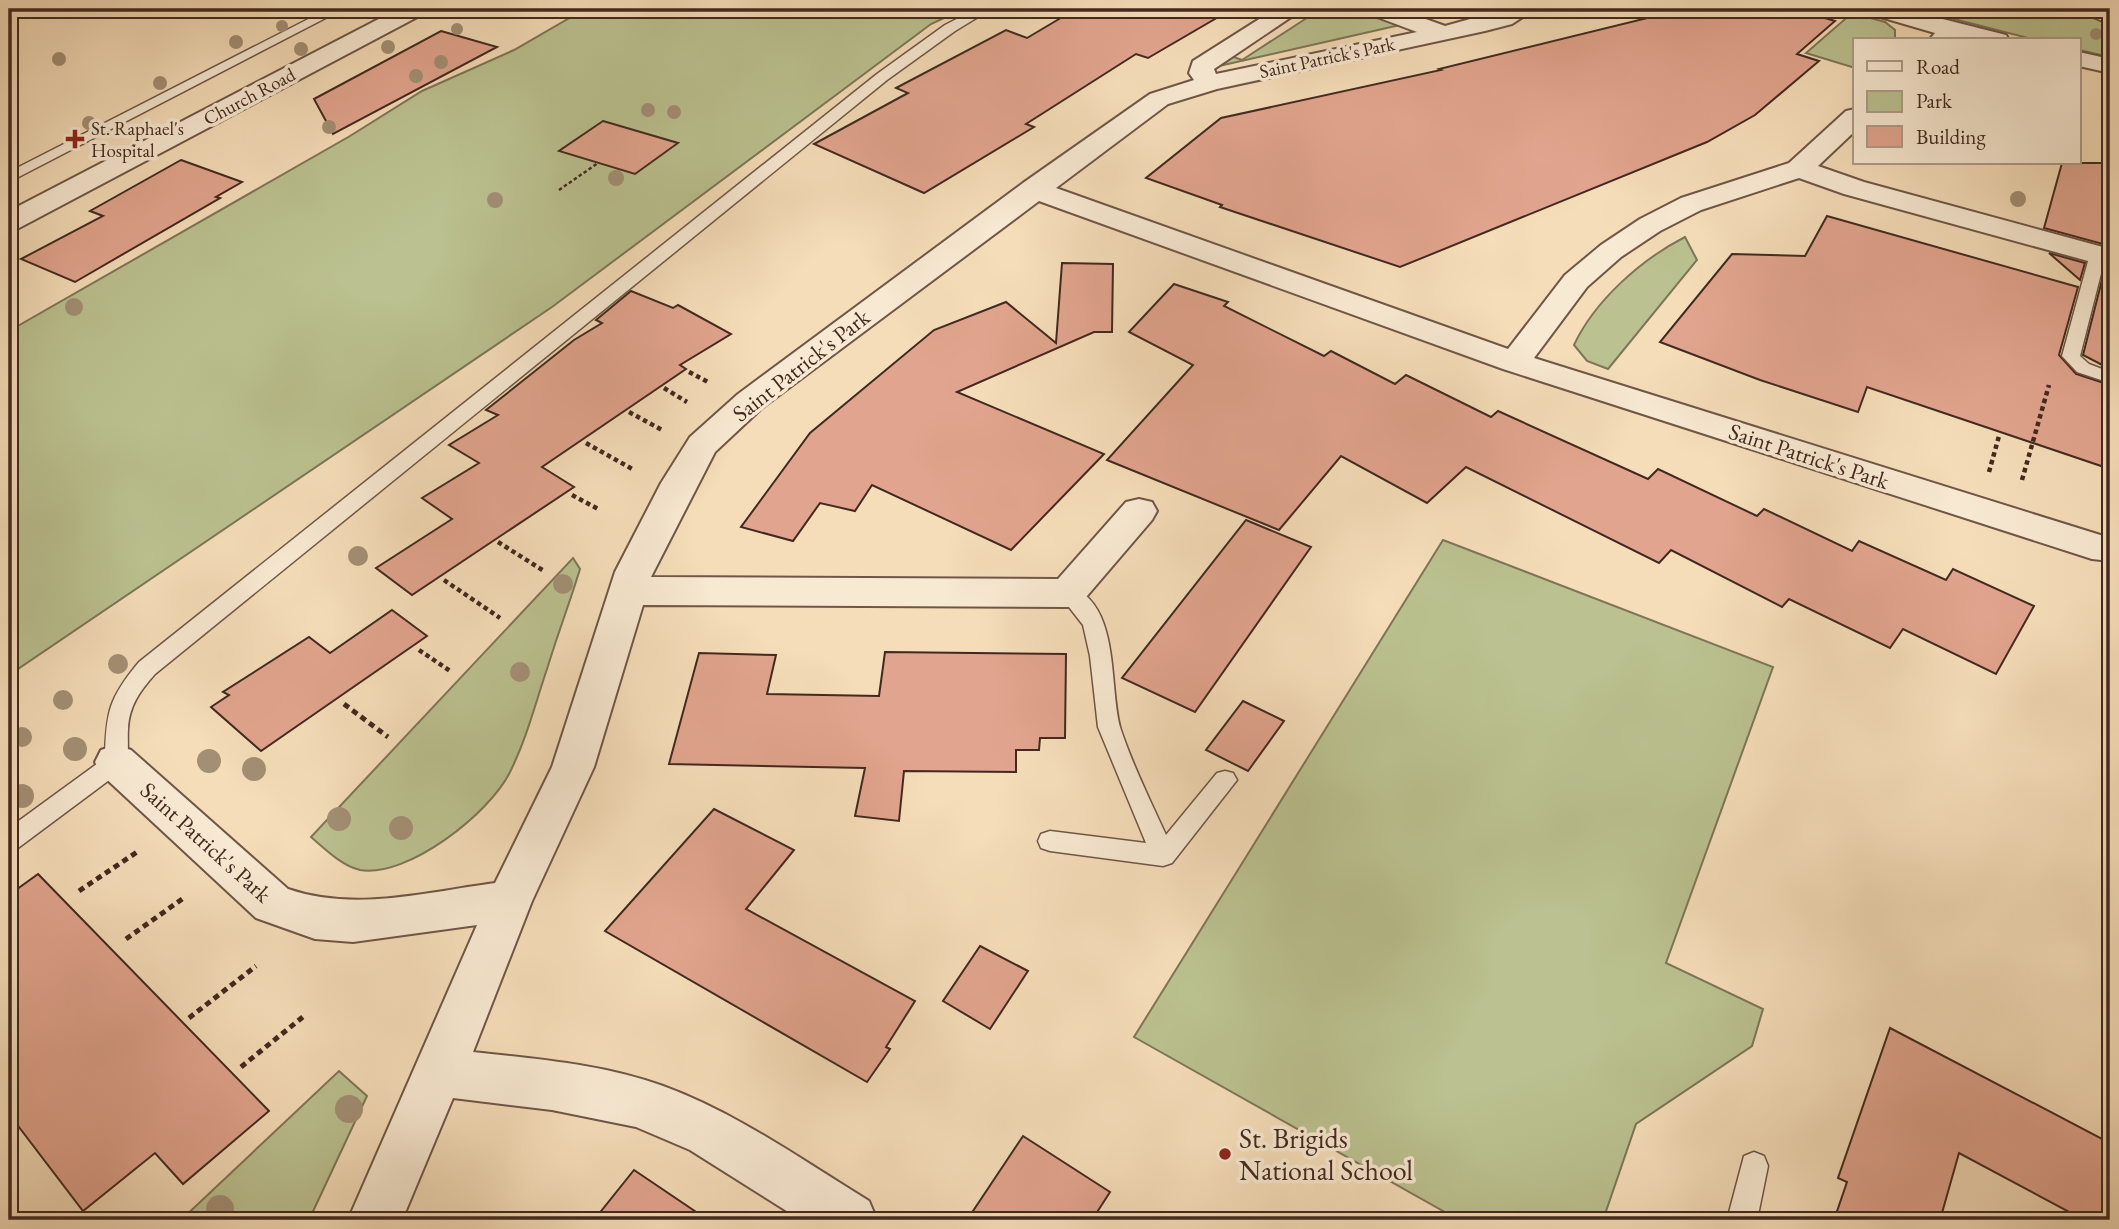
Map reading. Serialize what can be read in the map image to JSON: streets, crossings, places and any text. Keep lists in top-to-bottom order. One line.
{"streets":{"street":["Saint Patrick's Park","Church Road"]},"places":{"health":["St. Raphael's Hospital"],"other":["St. Brigids National School"]},"legend":["Road","Park","Building"]}
